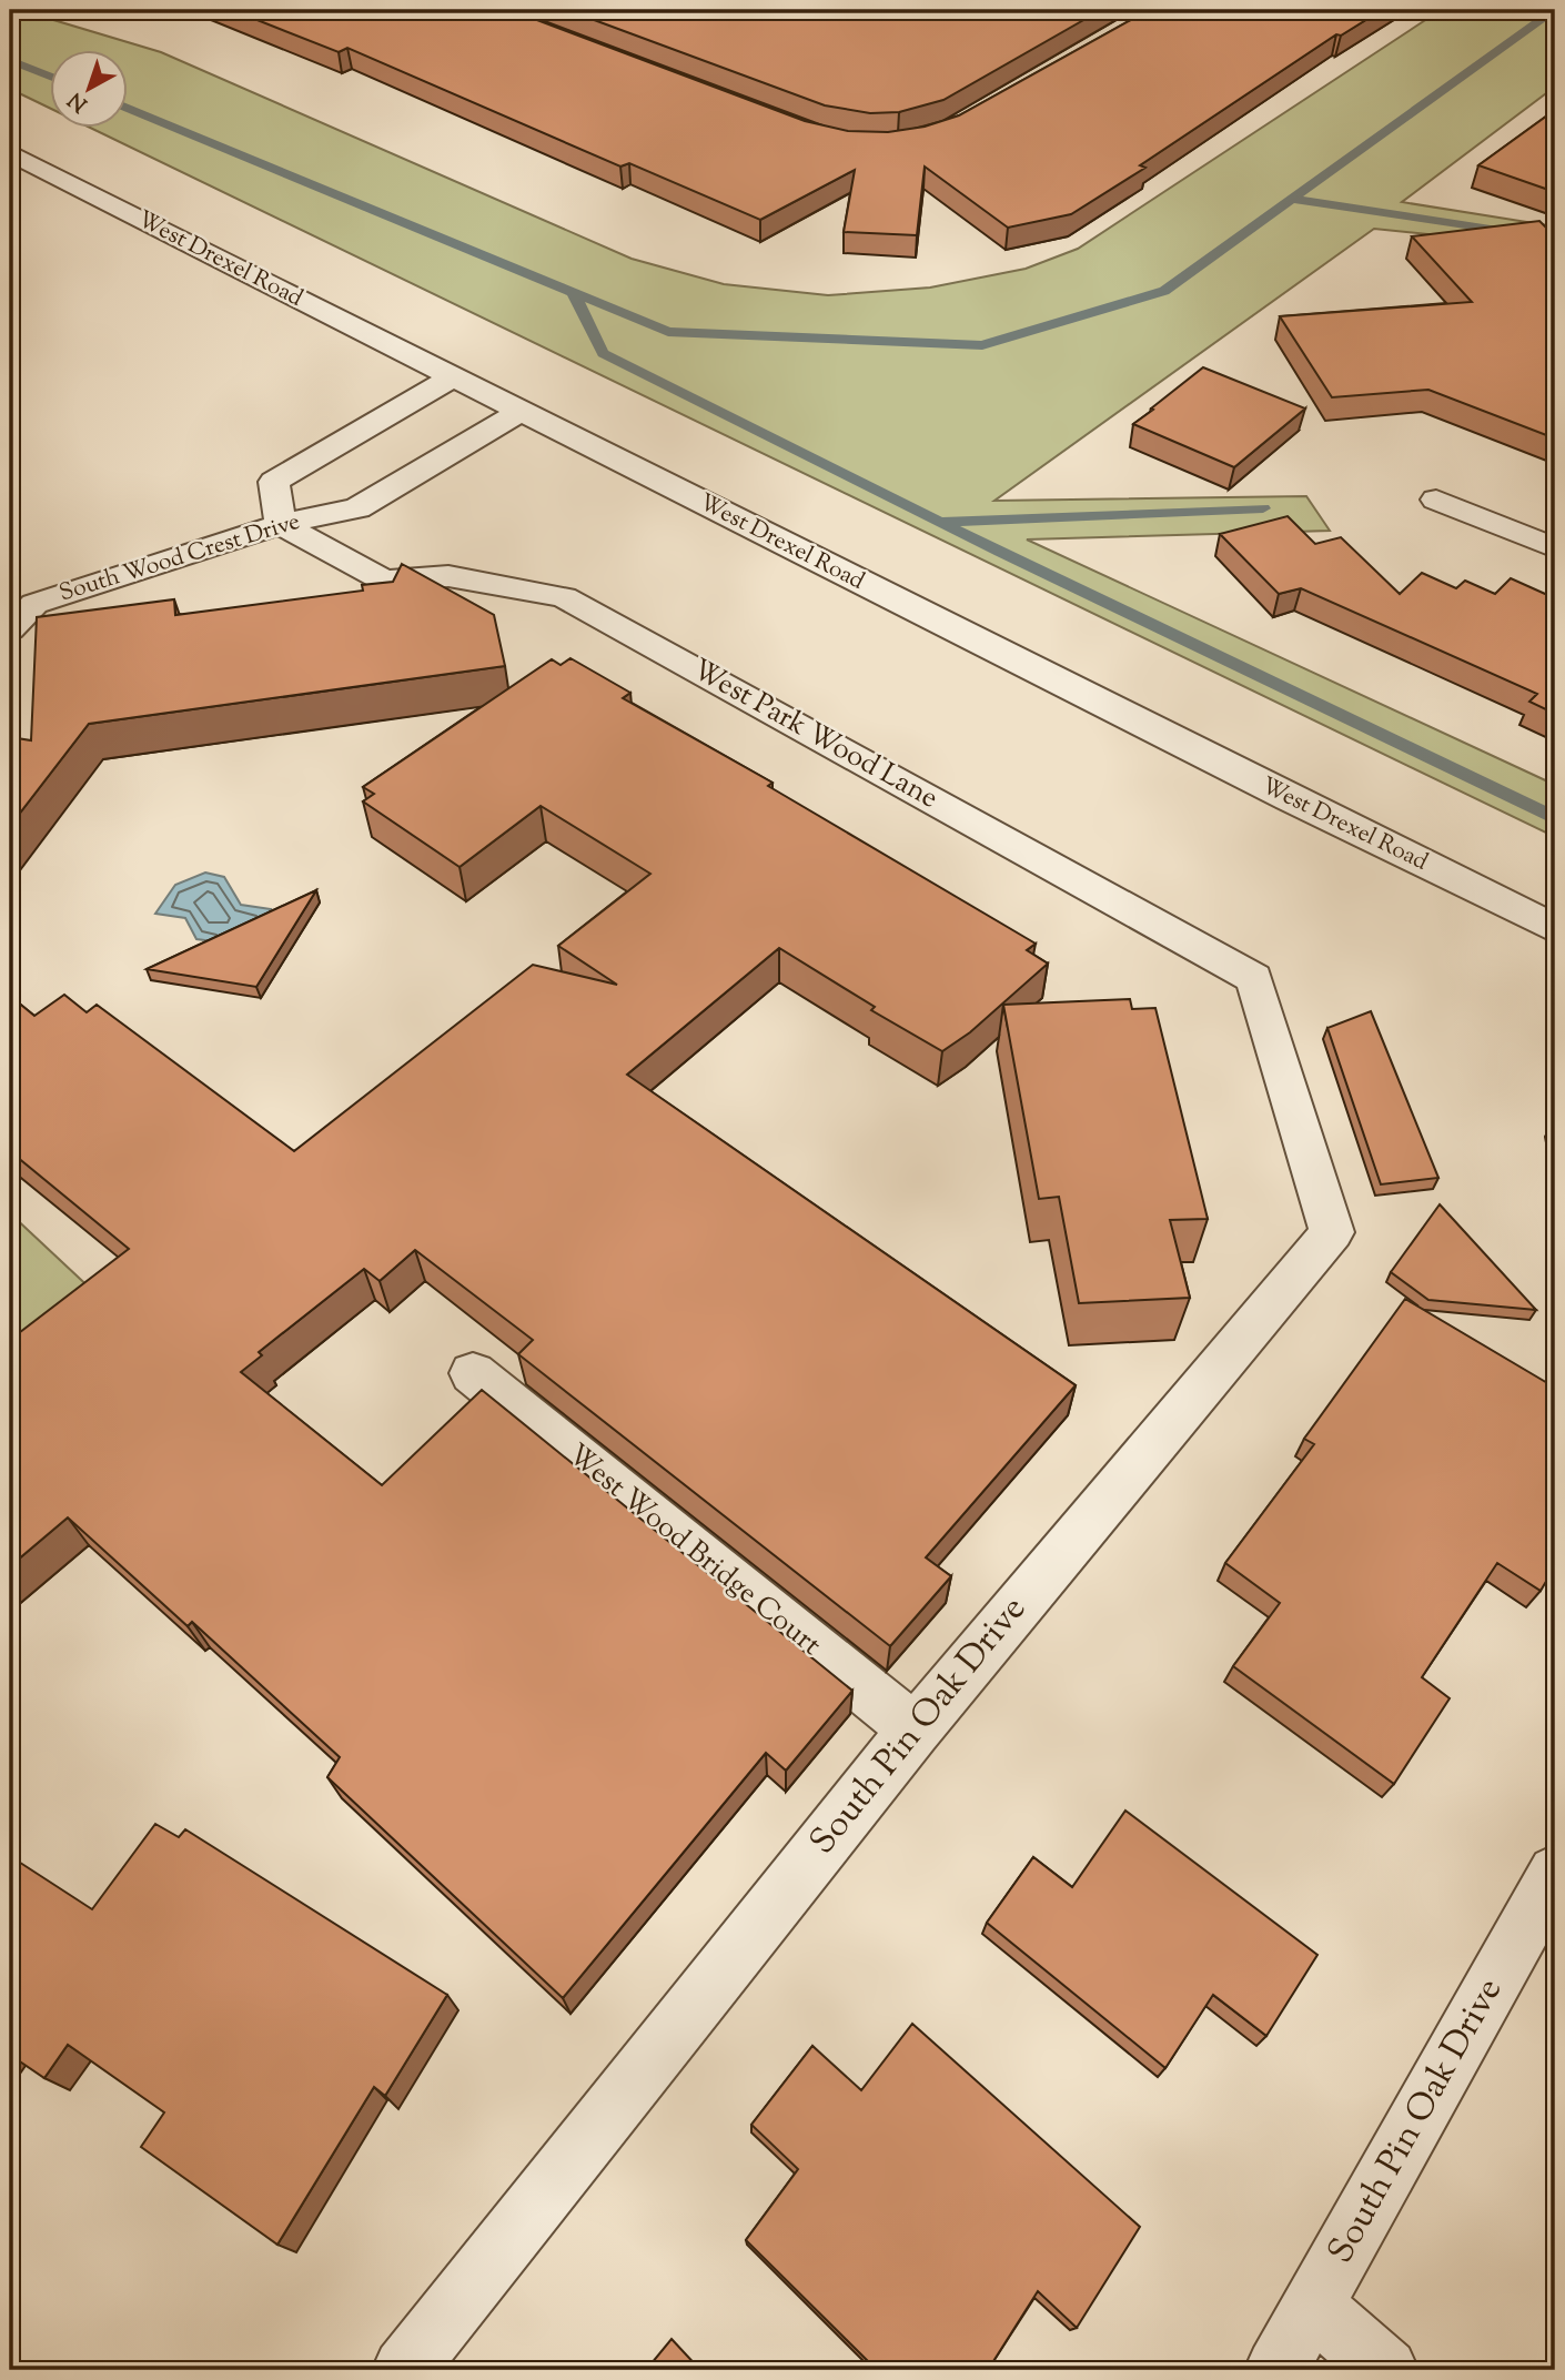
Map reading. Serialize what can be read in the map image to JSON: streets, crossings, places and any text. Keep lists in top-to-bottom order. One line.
{"streets":{"street":["West Drexel Road","South Wood Crest Drive","West Park Wood Lane","West Wood Bridge Court","South Pin Oak Drive"]},"crossings":[["West Drexel Road","South Wood Crest Drive"],["South Wood Crest Drive","West Park Wood Lane"],["West Park Wood Lane","South Pin Oak Drive"],["West Wood Bridge Court","South Pin Oak Drive"]],"north":"bottom left"}
